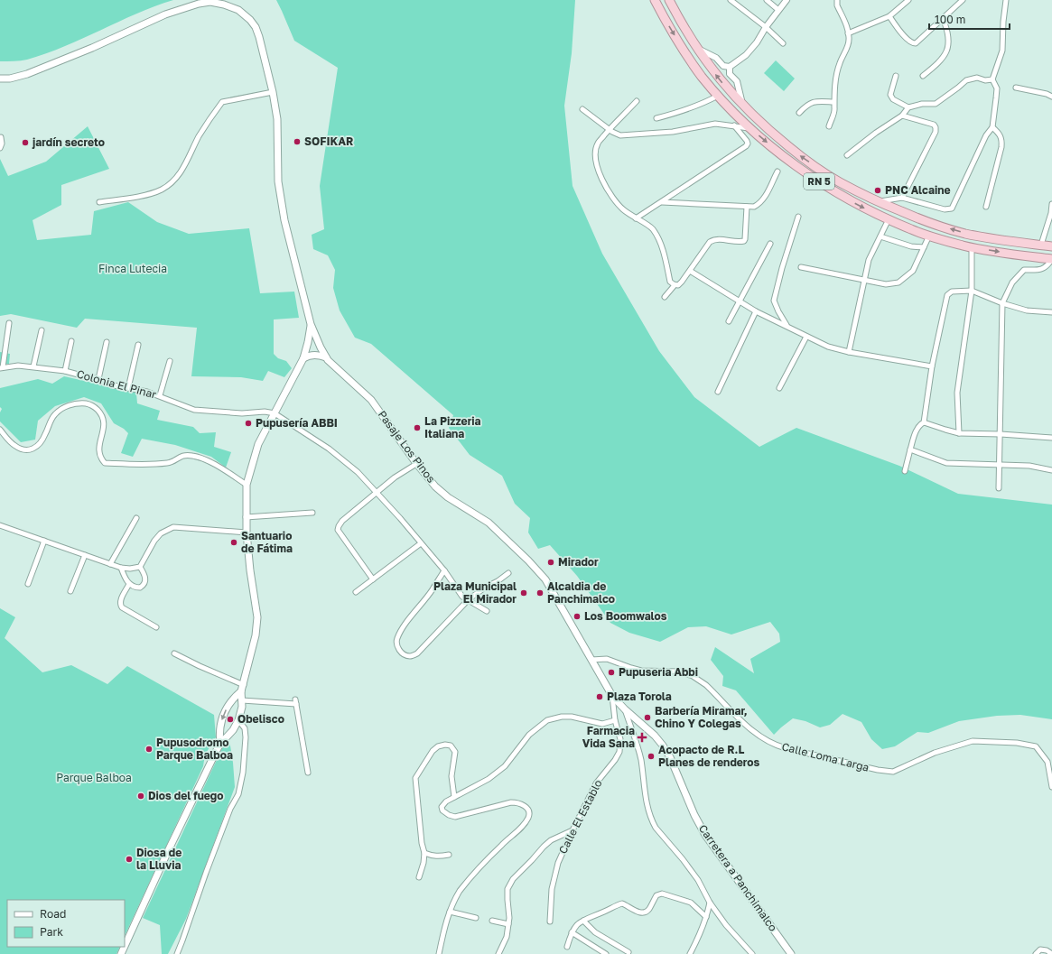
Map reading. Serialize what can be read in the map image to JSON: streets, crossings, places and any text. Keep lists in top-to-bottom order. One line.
{"streets":{"highway":["RN 5"],"main road":["Pasaje Los Pinos","Carretera a Panchimalco"],"street":["Colonia El Pinar","Calle Loma Larga","Calle El Establo"]},"crossings":[["Pasaje Los Pinos","Calle Loma Larga"],["Pasaje Los Pinos","Calle El Establo"],["Pasaje Los Pinos","Carretera a Panchimalco"],["Calle El Establo","Carretera a Panchimalco"]],"parks":["Finca Lutecia","Parque Balboa"],"places":{"other":["SOFIKAR","jardín secreto","PNC Alcaine","Pupusería ABBI","La Pizzeria Italiana","Santuario de Fátima","Mirador","Plaza Municipal El Mirador","Alcaldia de Panchimalco","Los Boomwalos","Pupuseria Abbi","Plaza Torola","Barbería Miramar, Chino Y Colegas","Obelisco","Pupusodromo Parque Balboa","Acopacto de R.L Planes de renderos","Dios del fuego","Diosa de la Lluvia"],"health":["Farmacia Vida Sana"]},"legend":["Road","Park"],"scale_bar":"100 m"}
